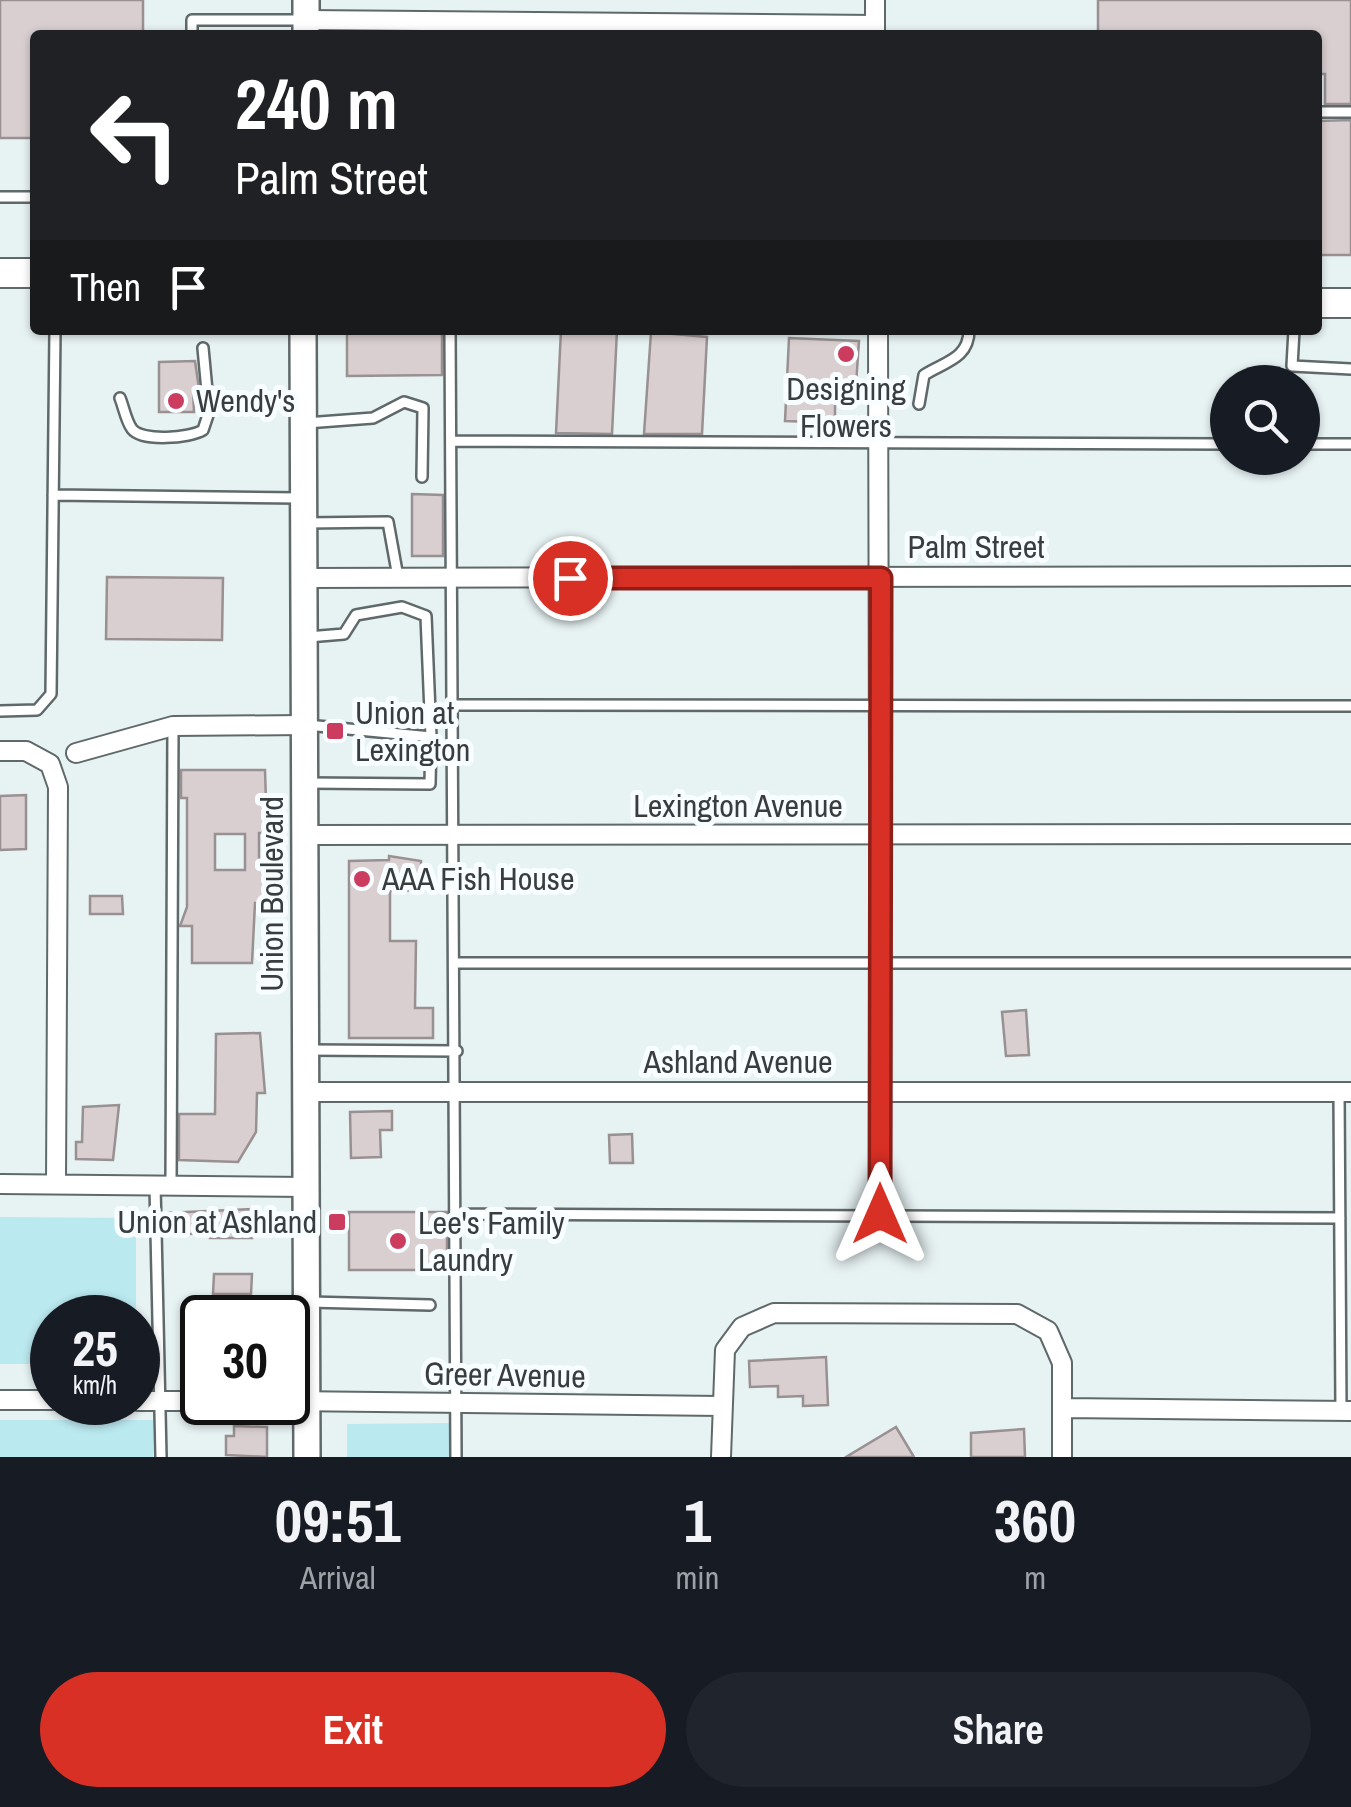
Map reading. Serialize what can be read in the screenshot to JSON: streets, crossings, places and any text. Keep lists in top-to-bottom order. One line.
{"streets":{"main road":["Union Boulevard"],"street":["Palm Street","Lexington Avenue","Ashland Avenue","Greer Avenue"]},"crossings":[["Palm Street","Union Boulevard"],["Lexington Avenue","Union Boulevard"],["Union Boulevard","Ashland Avenue"]],"places":{"other":["Designing Flowers","Wendy's","AAA Fish House","Lee's Family Laundry"],"transit":["Union at Lexington","Union at Ashland"]},"page":{"turn":["240 m","Palm Street"],"then":"Then","speed":"25 km/h","limit":"30","eta":["09:51","Arrival","1","min","360","m"],"buttons":["Exit","Share"]}}
